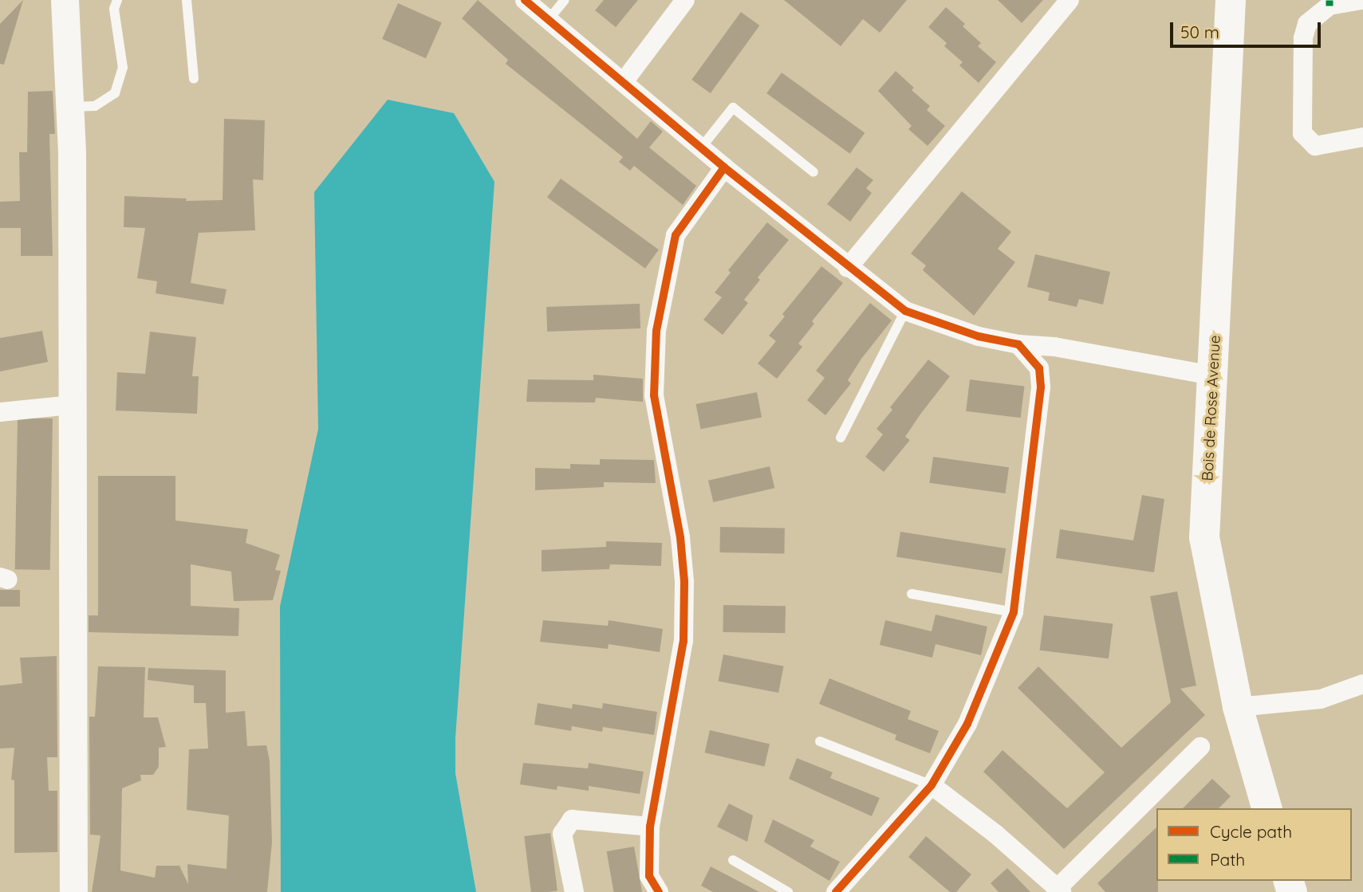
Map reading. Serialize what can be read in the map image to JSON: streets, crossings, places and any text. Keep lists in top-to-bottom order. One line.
{"streets":{"main road":["Bois de Rose Avenue"]},"legend":["Cycle path","Path"],"scale_bar":"50 m"}
